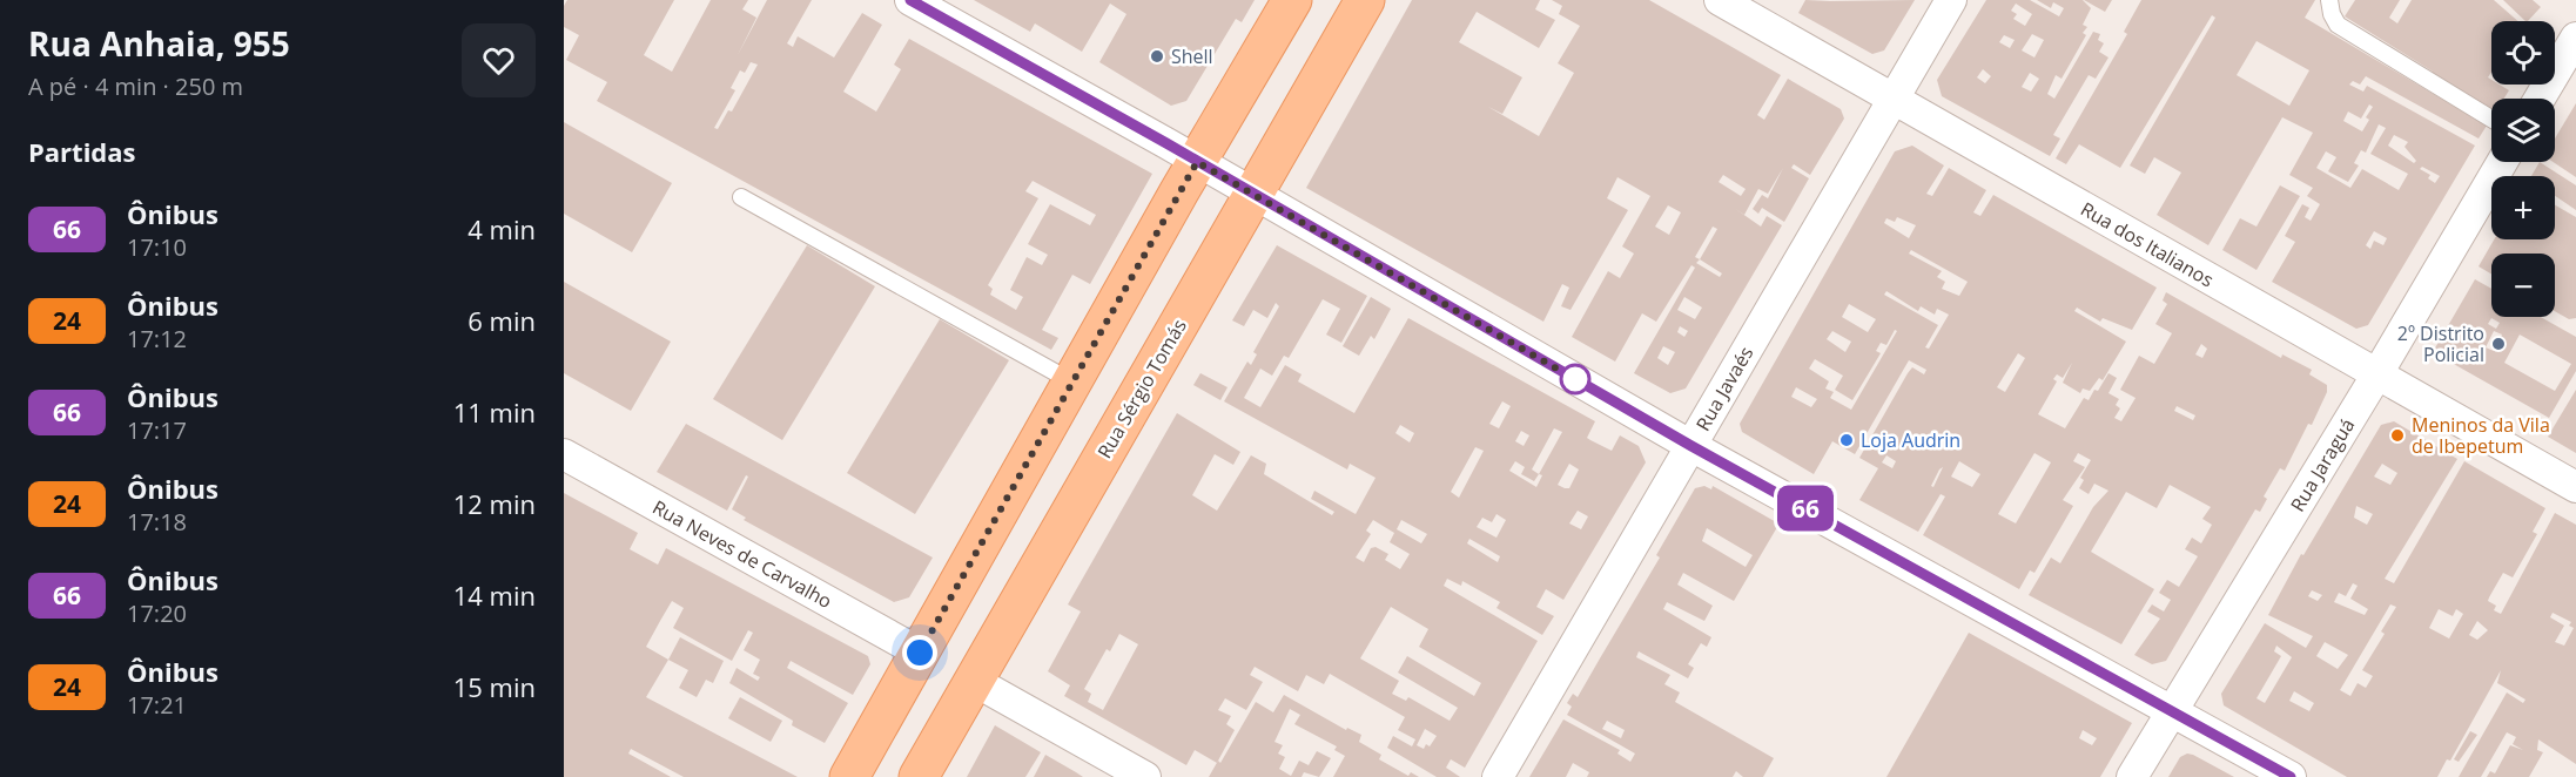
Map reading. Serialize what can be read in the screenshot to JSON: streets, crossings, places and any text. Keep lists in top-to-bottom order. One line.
{"streets":{"main road":["Rua Sérgio Tomás"],"street":["Rua dos Italianos","Rua Javaés","Rua Jaraguá","Rua Neves de Carvalho"]},"crossings":[["Rua dos Italianos","Rua Javaés"],["Rua dos Italianos","Rua Jaraguá"]],"places":["Shell","2º Distrito Policial","Meninos da Vila de Ibepetum","Loja Audrin"],"lines":["bus line 66"],"page":{"heading":[["Rua Anhaia, 955","A pé · 4 min · 250 m"],"Partidas"],"on_map":"66","map_buttons":["+","−"],"list":[{"mark":"66","name":"Ônibus","note":"17:10","value":"4 min"},{"mark":"24","name":"Ônibus","note":"17:12","value":"6 min"},{"mark":"66","name":"Ônibus","note":"17:17","value":"11 min"},{"mark":"24","name":"Ônibus","note":"17:18","value":"12 min"},{"mark":"66","name":"Ônibus","note":"17:20","value":"14 min"},{"mark":"24","name":"Ônibus","note":"17:21","value":"15 min"}]}}
